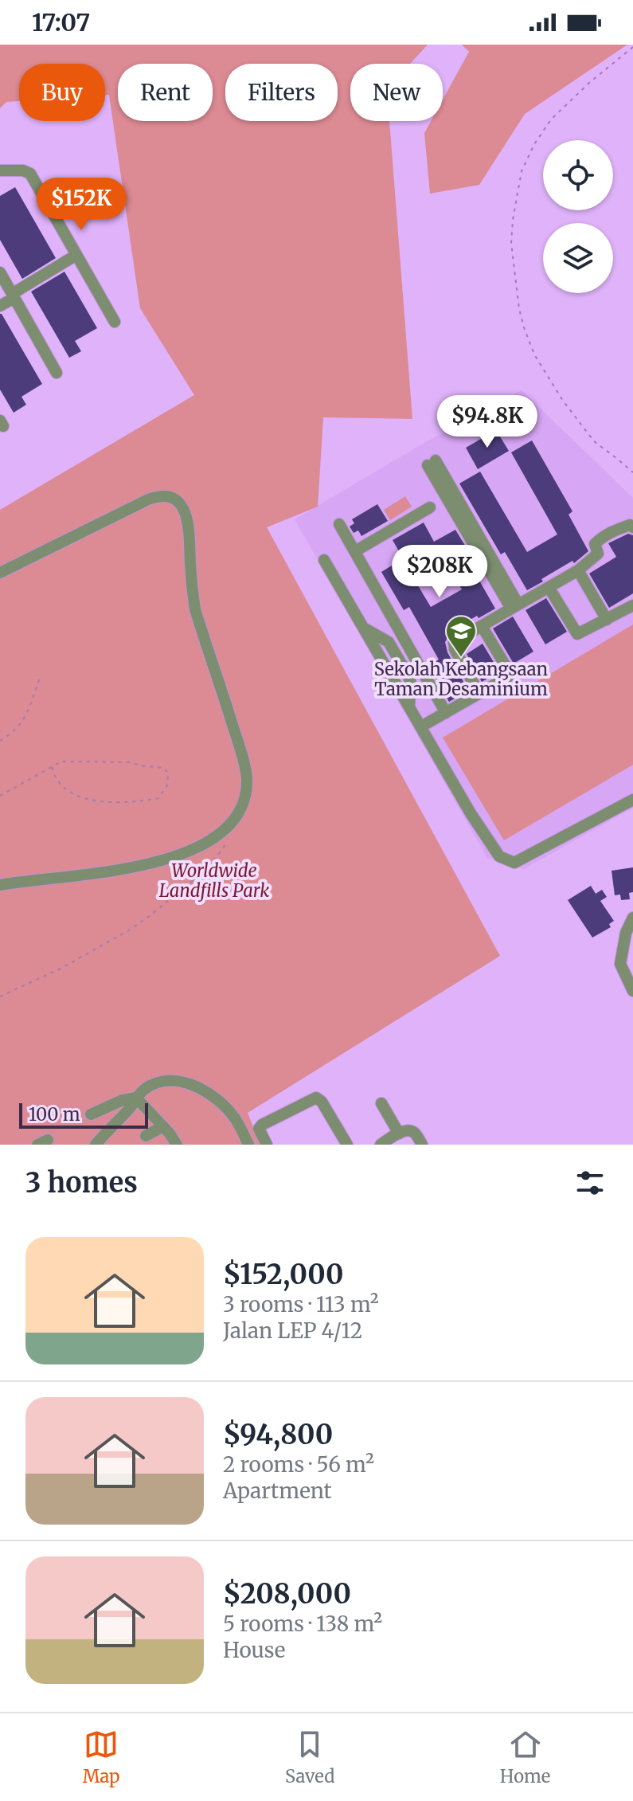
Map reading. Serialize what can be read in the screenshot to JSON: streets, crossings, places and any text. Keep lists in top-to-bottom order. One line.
{"parks":["Worldwide Landfills Park"],"places":{"school or university":["Sekolah Kebangsaan Taman Desaminium"]},"scale_bar":"100 m","page":{"status":"17:07","chip":["Buy","Rent","Filters","New"],"price":["$152K","$94.8K","$208K"],"scale":"100 m","heading":"3 homes","list":[{"name":"$152,000","note":"3 rooms · 113 m² · Jalan LEP 4/12"},{"name":"$94,800","note":"2 rooms · 56 m² · Apartment"},{"name":"$208,000","note":"5 rooms · 138 m² · House"}],"tabs":["Map","Saved","Home"]}}
